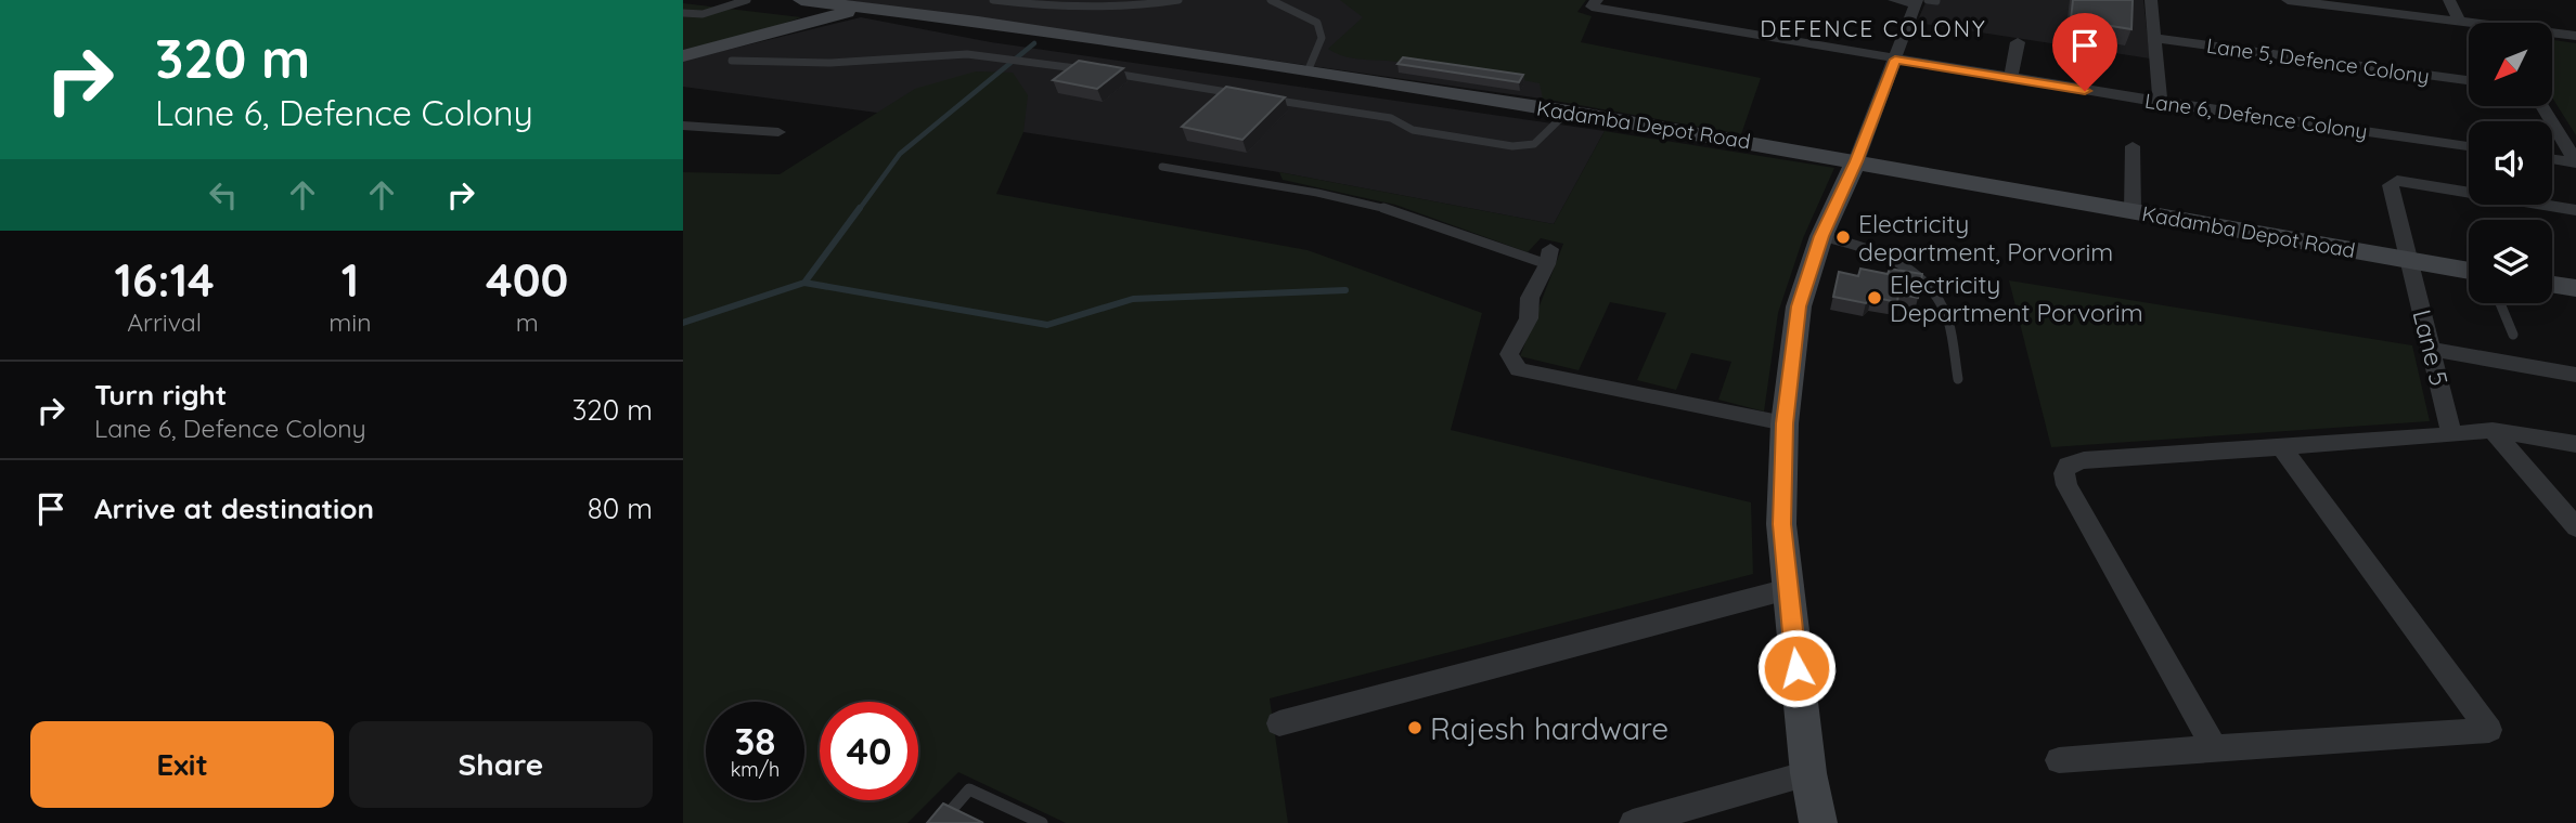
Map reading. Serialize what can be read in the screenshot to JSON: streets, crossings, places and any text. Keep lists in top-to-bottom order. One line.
{"streets":{"street":["Lane 5, Defence Colony","Lane 6, Defence Colony","Kadamba Depot Road","Lane 5"]},"crossings":[["Kadamba Depot Road","Lane 5"]],"districts":["DEFENCE COLONY"],"places":["Electricity department, Porvorim","Electricity Department Porvorim","Rajesh hardware"],"north":"bottom left","page":{"turn":["320 m","Lane 6, Defence Colony"],"eta":["16:14","Arrival","1","min","400","m"],"list":[{"name":"Turn right","note":"Lane 6, Defence Colony","value":"320 m"},{"name":"Arrive at destination","value":"80 m"}],"speed":"38 km/h","limit":"40","buttons":["Exit","Share"]}}
